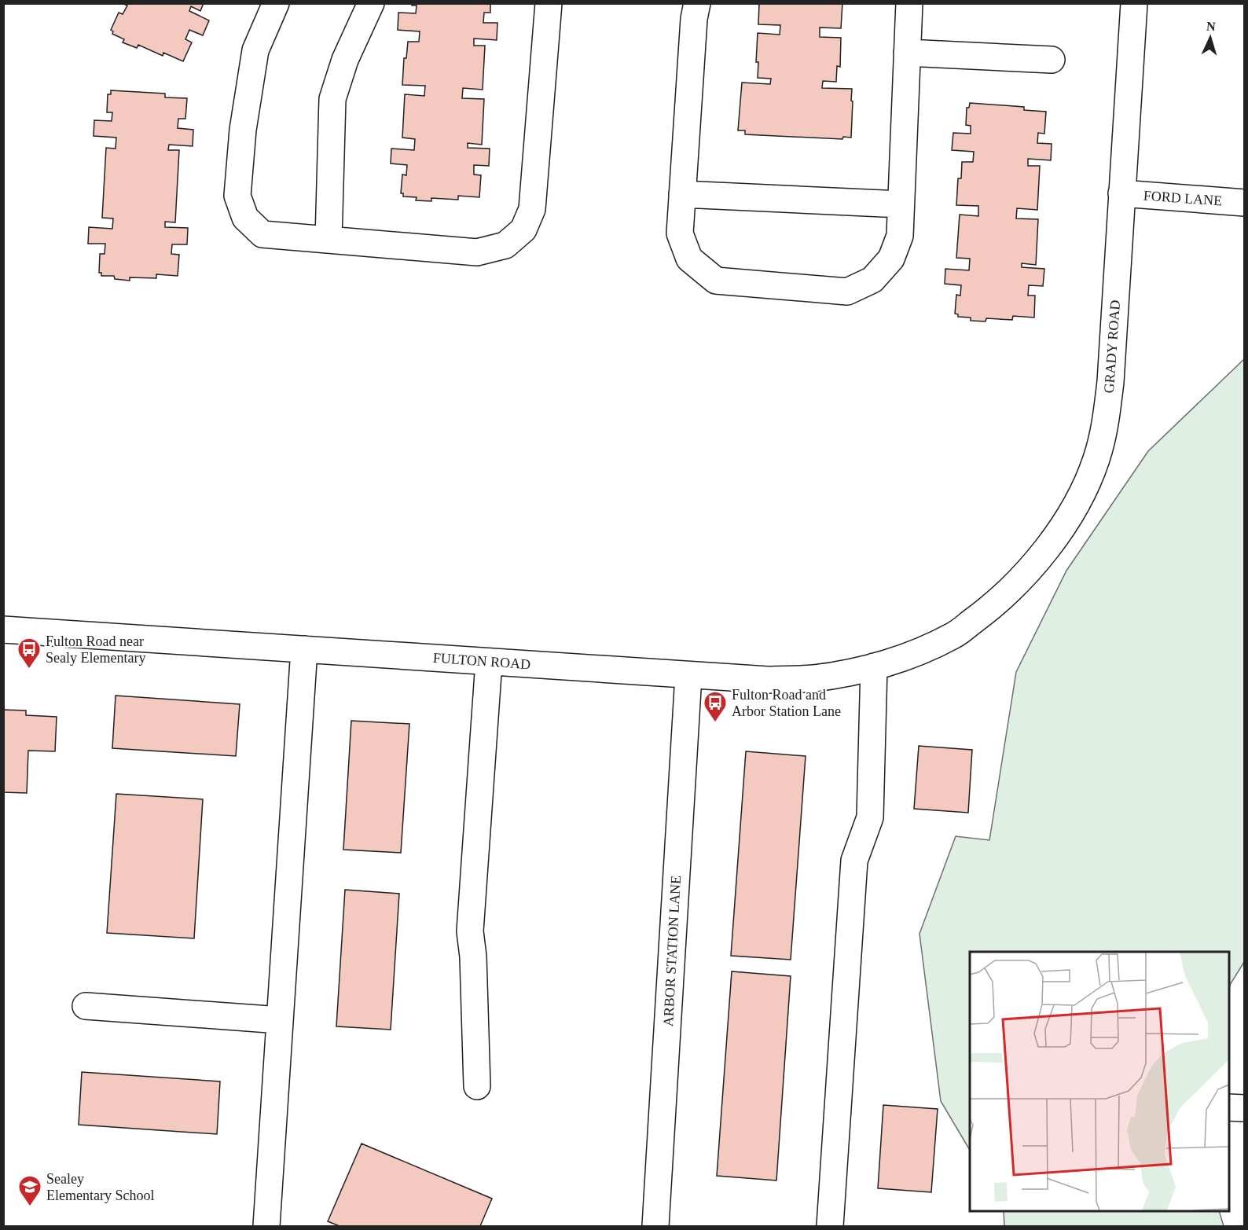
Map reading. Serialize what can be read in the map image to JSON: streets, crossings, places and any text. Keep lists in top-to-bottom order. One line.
{"streets":{"street":["FORD LANE","GRADY ROAD","FULTON ROAD","ARBOR STATION LANE"]},"crossings":[["FORD LANE","GRADY ROAD"],["GRADY ROAD","FULTON ROAD"],["FULTON ROAD","ARBOR STATION LANE"]],"places":{"bus stop":["Fulton Road near Sealy Elementary","Fulton Road and Arbor Station Lane"],"school or university":["Sealey Elementary School"]},"north":"top"}
